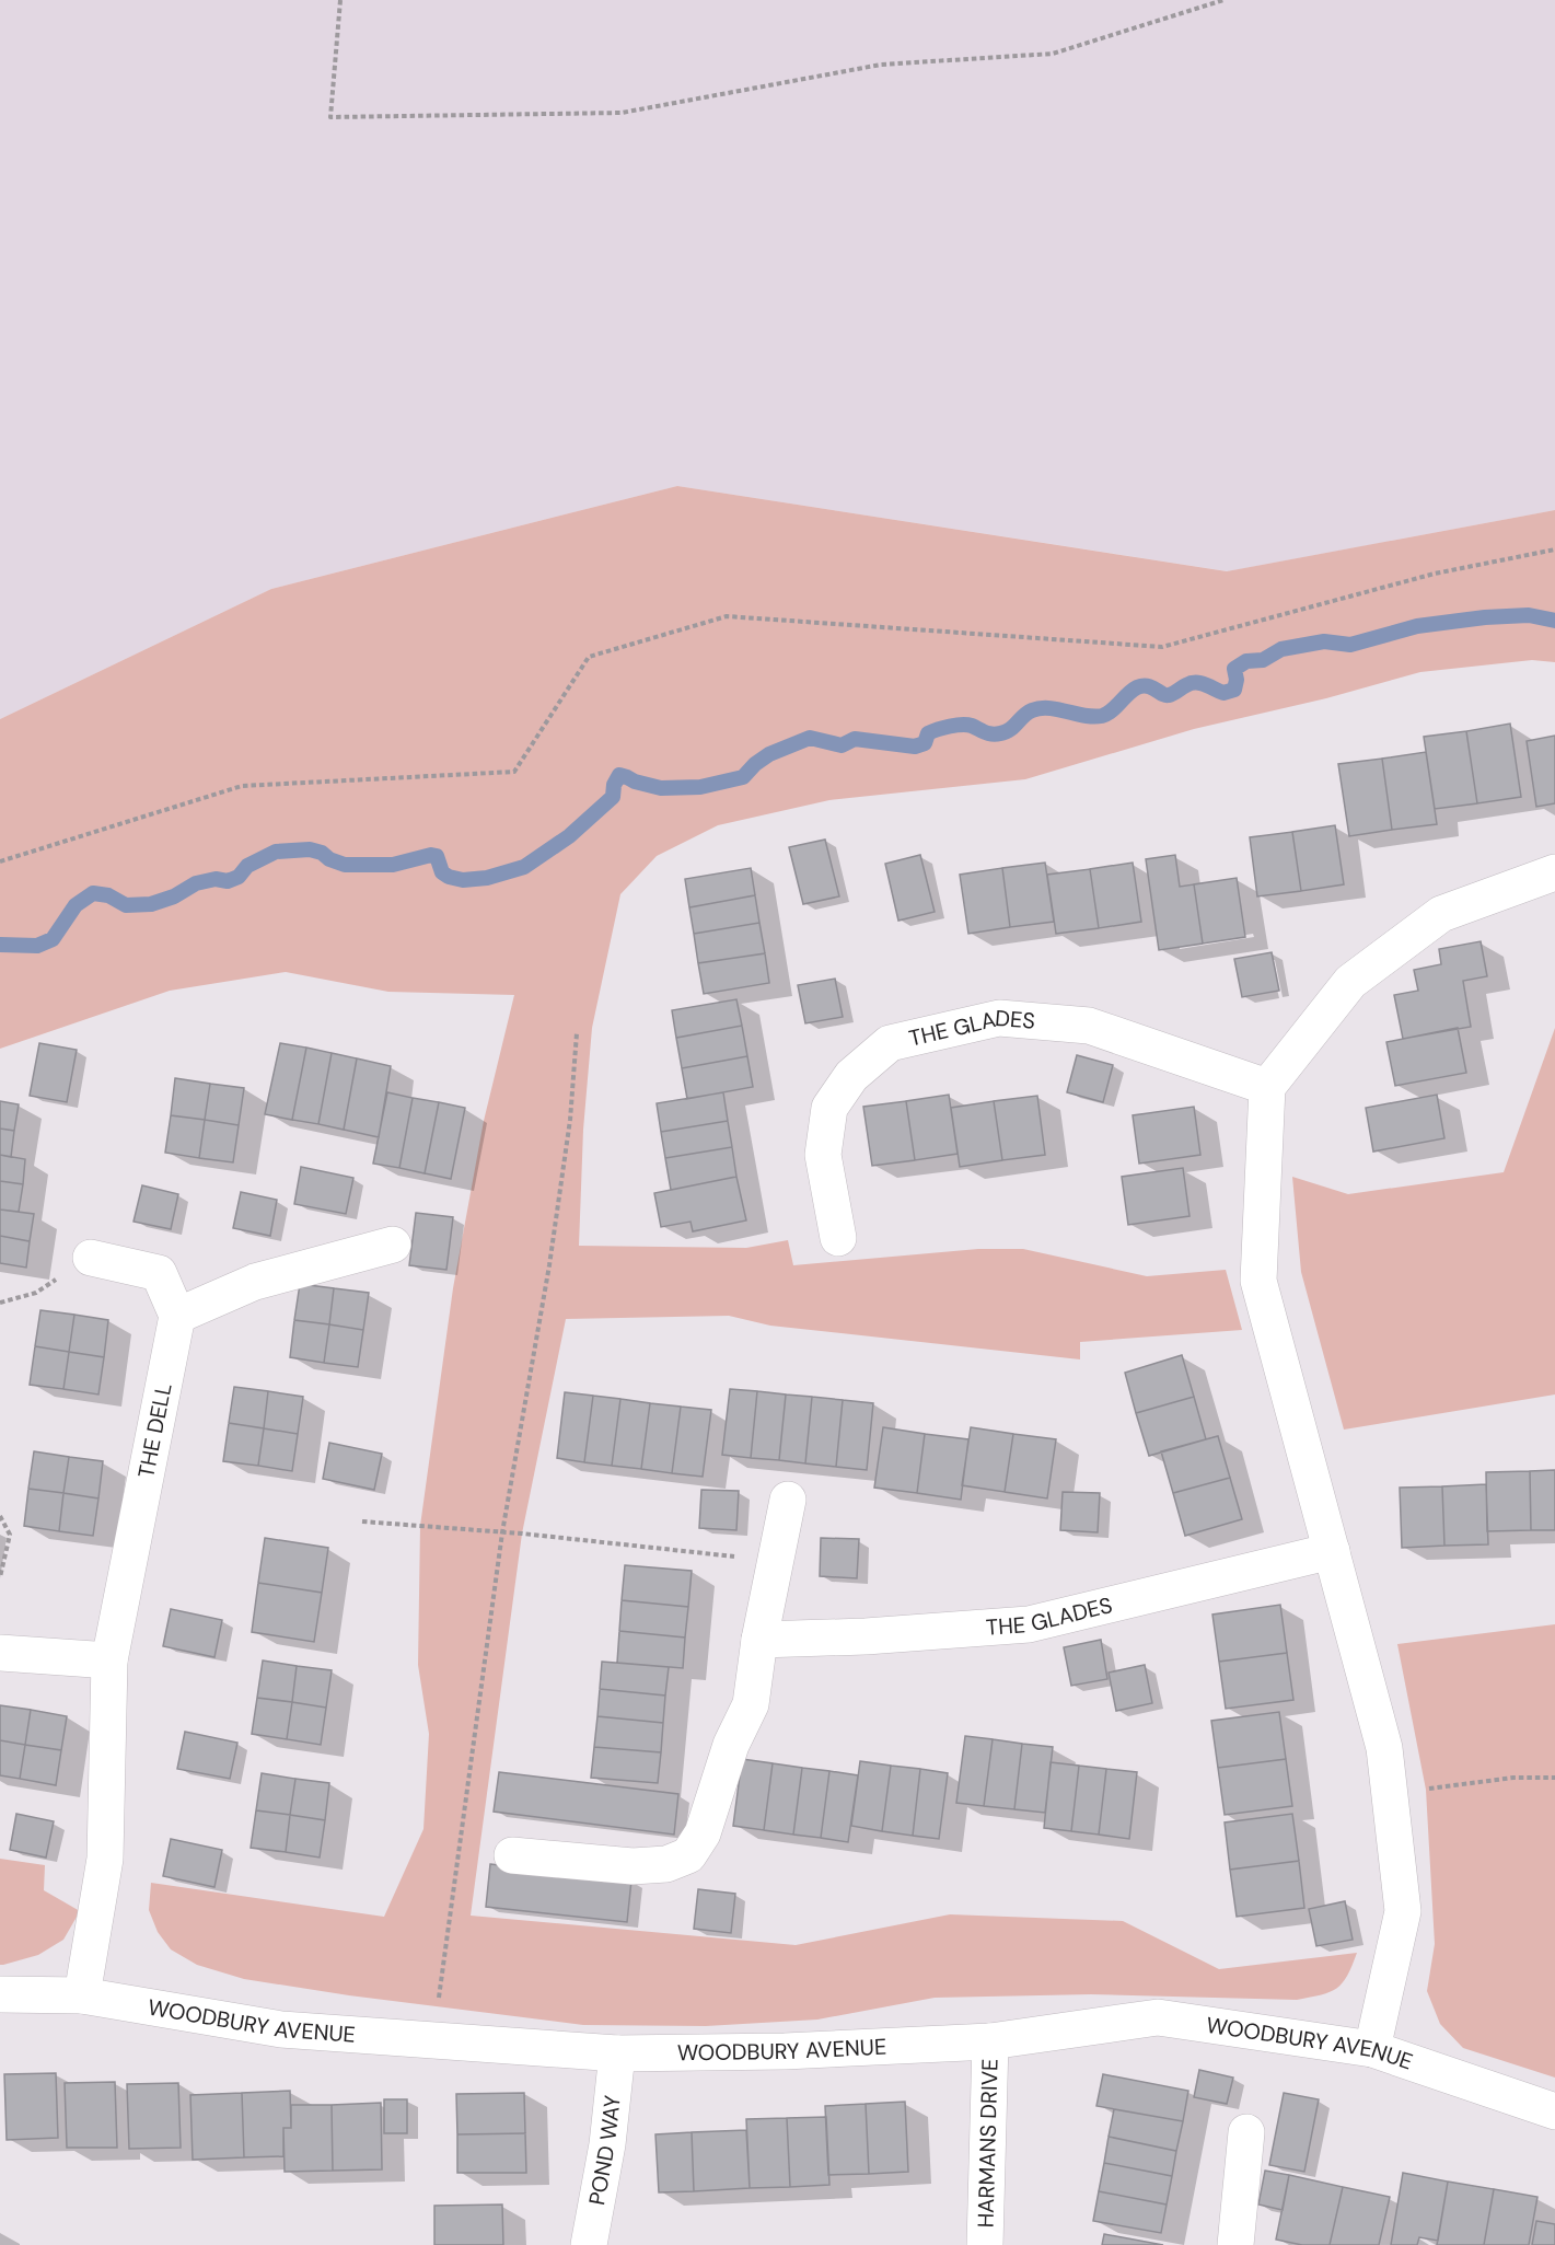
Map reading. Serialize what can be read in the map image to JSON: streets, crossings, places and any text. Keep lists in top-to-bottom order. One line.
{"streets":{"street":["THE GLADES","THE DELL","WOODBURY AVENUE","HARMANS DRIVE","POND WAY"]},"crossings":[["THE DELL","WOODBURY AVENUE"],["WOODBURY AVENUE","HARMANS DRIVE"],["WOODBURY AVENUE","POND WAY"]]}
